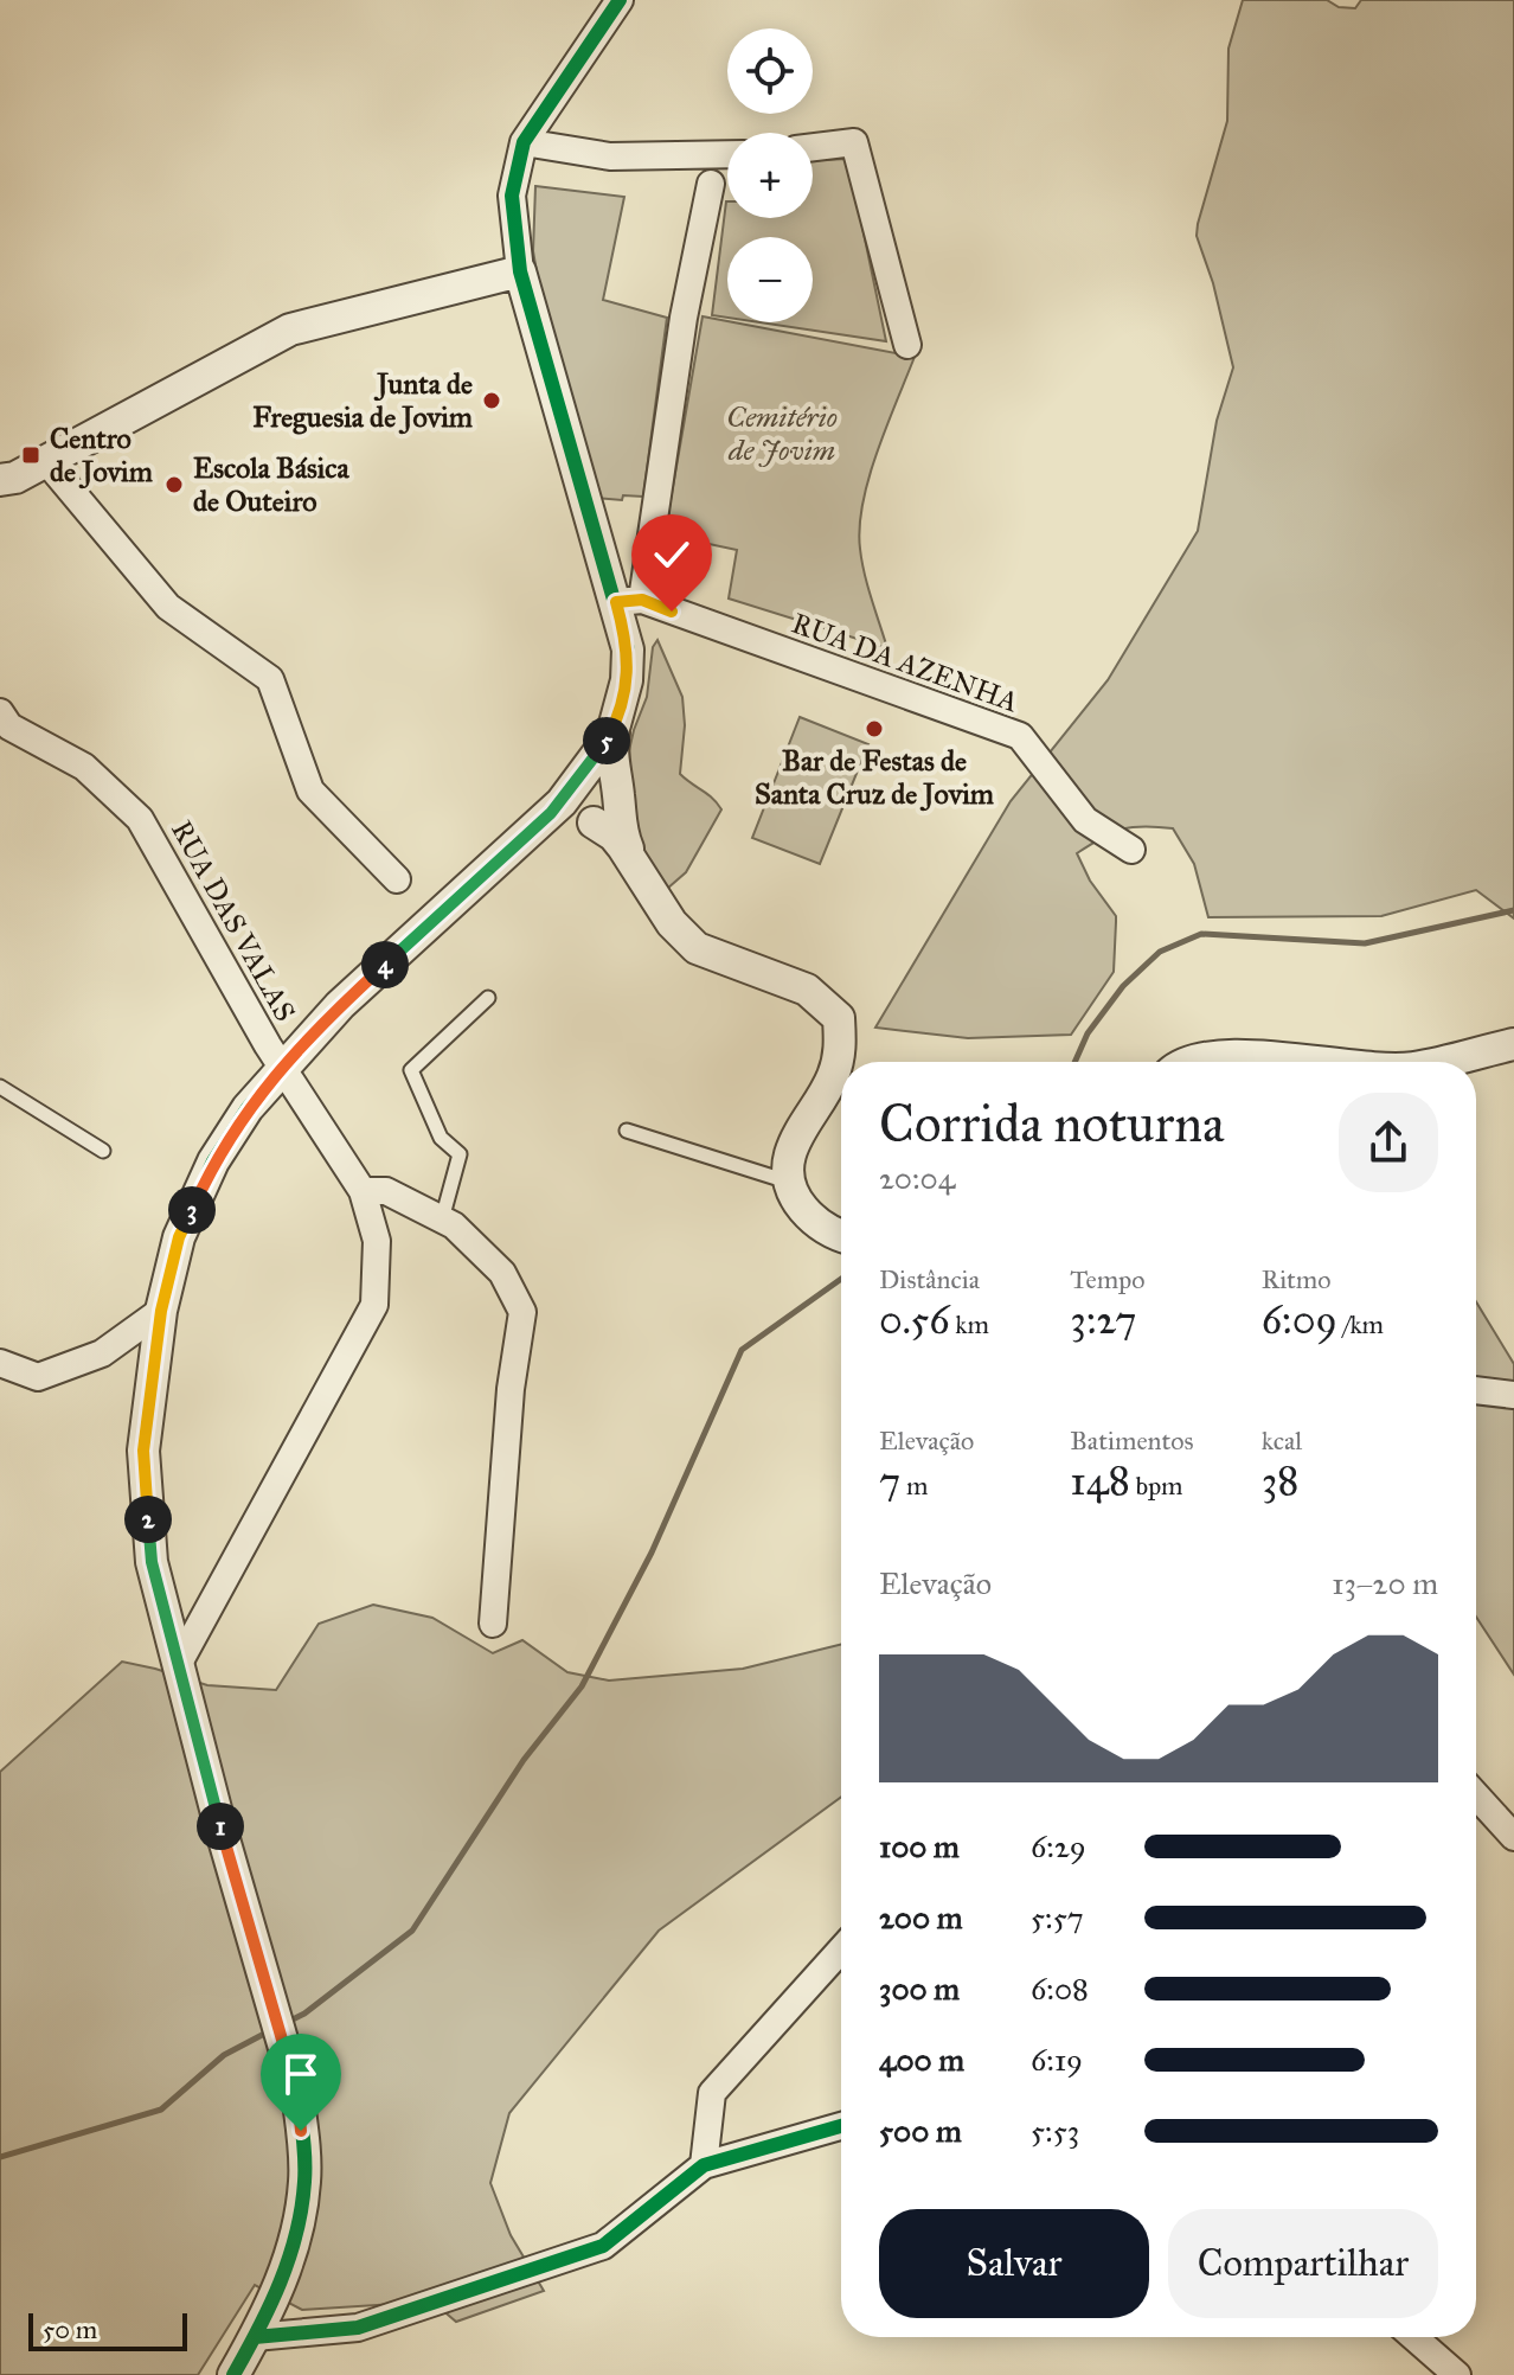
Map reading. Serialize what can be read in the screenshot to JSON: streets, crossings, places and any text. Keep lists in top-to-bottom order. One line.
{"streets":{"street":["RUA DA AZENHA","RUA DAS VALAS"]},"parks":["Cemitério de Jovim"],"places":{"other":["Junta de Freguesia de Jovim","Escola Básica de Outeiro","Bar de Festas de Santa Cruz de Jovim"],"transit":["Centro de Jovim"]},"scale_bar":"50 m","page":{"map_buttons":["+","−"],"pins":["5","4","3","2","1"],"heading":["Corrida noturna","20:04"],"stats":[["Distância","0.56 km"],["Tempo","3:27"],["Ritmo","6:09 /km"],["Elevação","7 m"],["Batimentos","148 bpm"],["kcal","38"]],"chart":["Elevação","13–20 m"],"list":[{"name":"100 m","note":"6:29"},{"name":"200 m","note":"5:57"},{"name":"300 m","note":"6:08"},{"name":"400 m","note":"6:19"},{"name":"500 m","note":"5:53"}],"buttons":["Salvar","Compartilhar"],"scale":"50 m"}}
